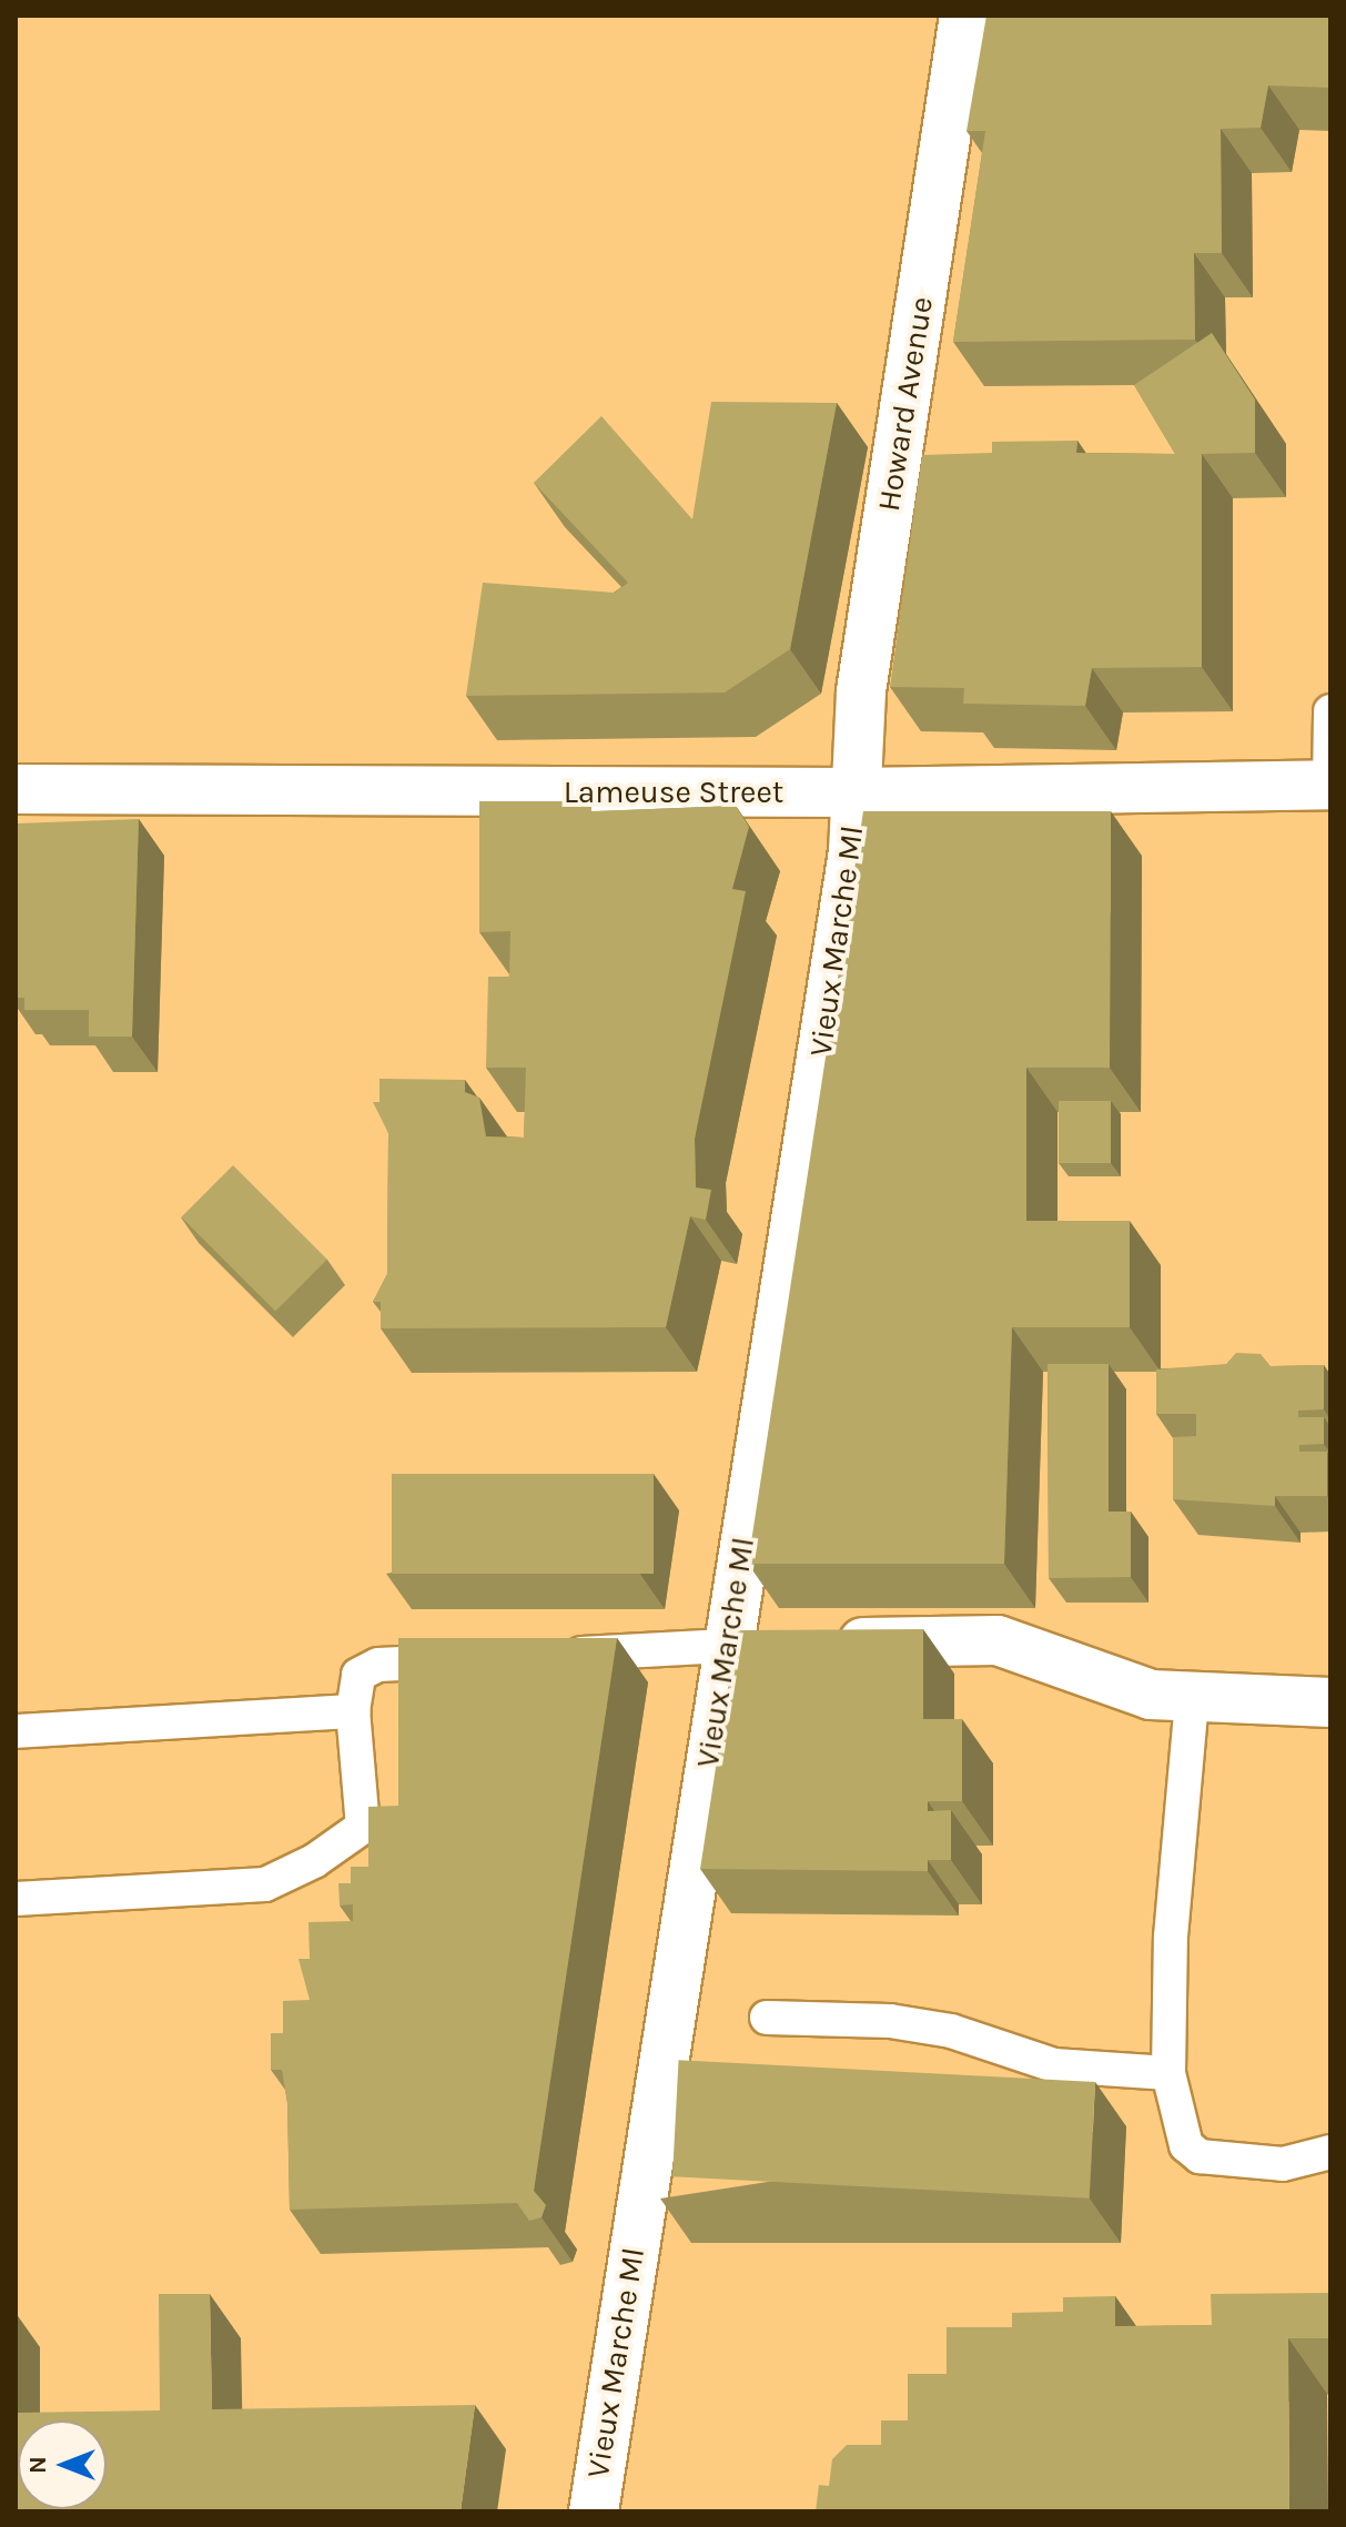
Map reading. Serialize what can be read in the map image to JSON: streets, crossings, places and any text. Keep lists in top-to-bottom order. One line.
{"streets":{"street":["Howard Avenue","Lameuse Street","Vieux Marche Ml"]},"crossings":[["Howard Avenue","Lameuse Street"],["Howard Avenue","Vieux Marche Ml"],["Lameuse Street","Vieux Marche Ml"]],"north":"left"}
